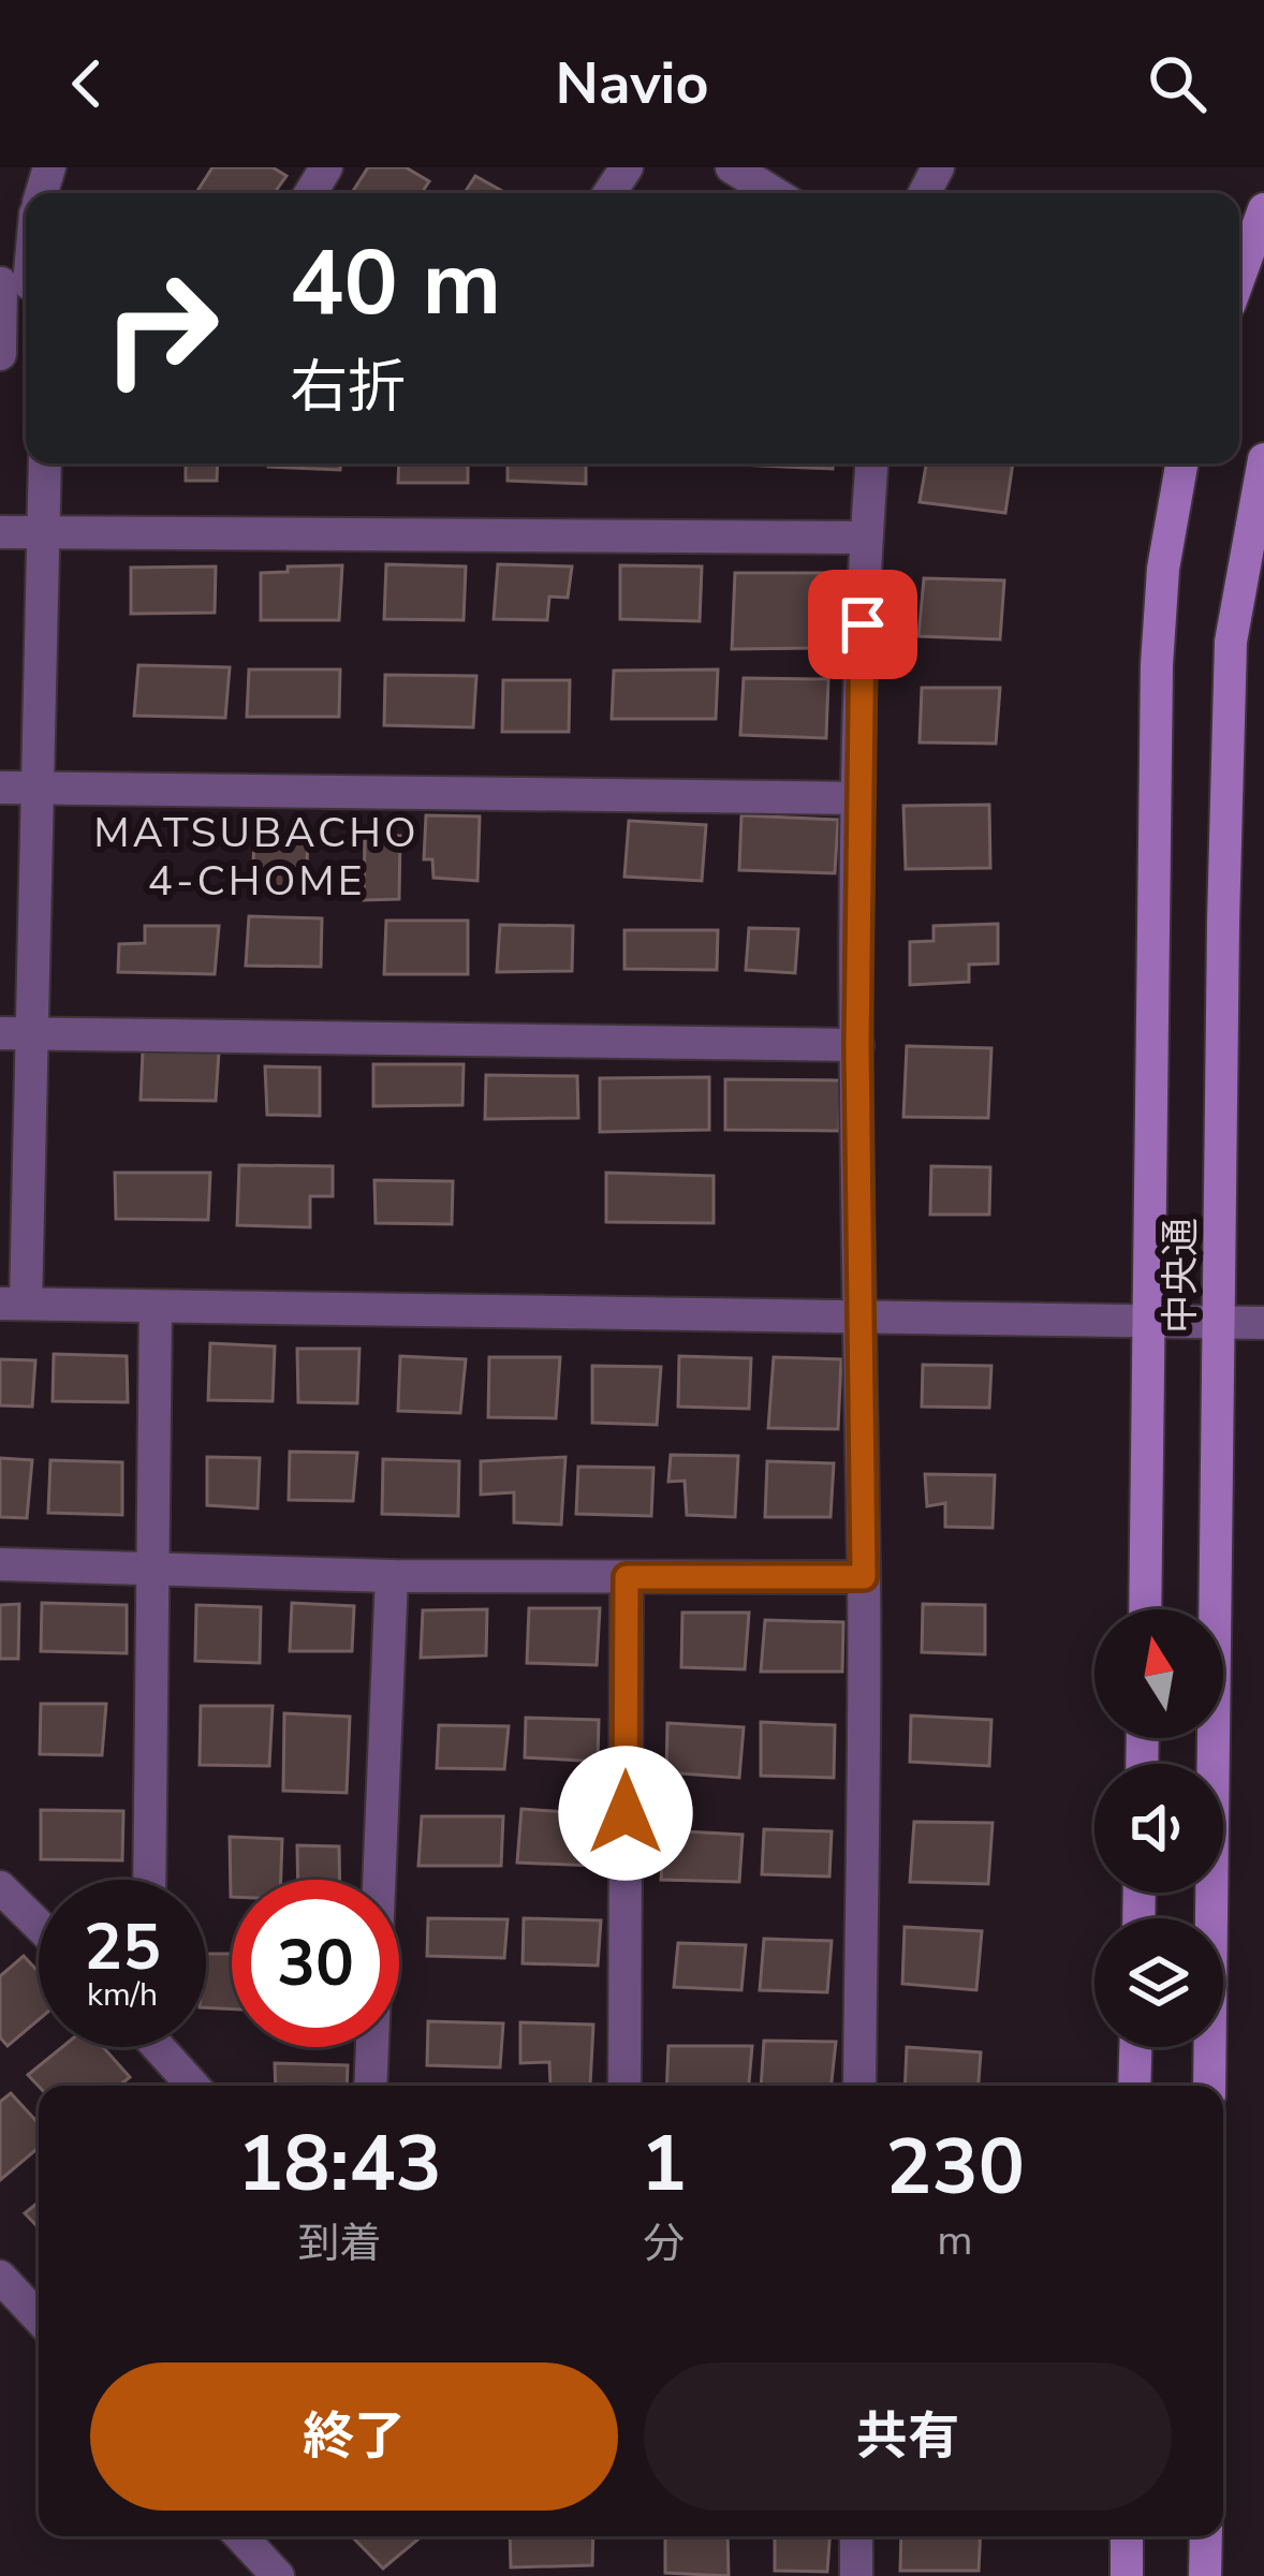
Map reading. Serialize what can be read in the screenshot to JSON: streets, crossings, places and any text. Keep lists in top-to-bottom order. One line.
{"streets":{"street":["中央通"]},"districts":["MATSUBACHO 4-CHOME"],"north":"top","page":{"header":"Navio","turn":["40 m","右折"],"speed":"25 km/h","limit":"30","eta":["18:43","到着","1","分","230","m"],"buttons":["終了","共有"]}}
